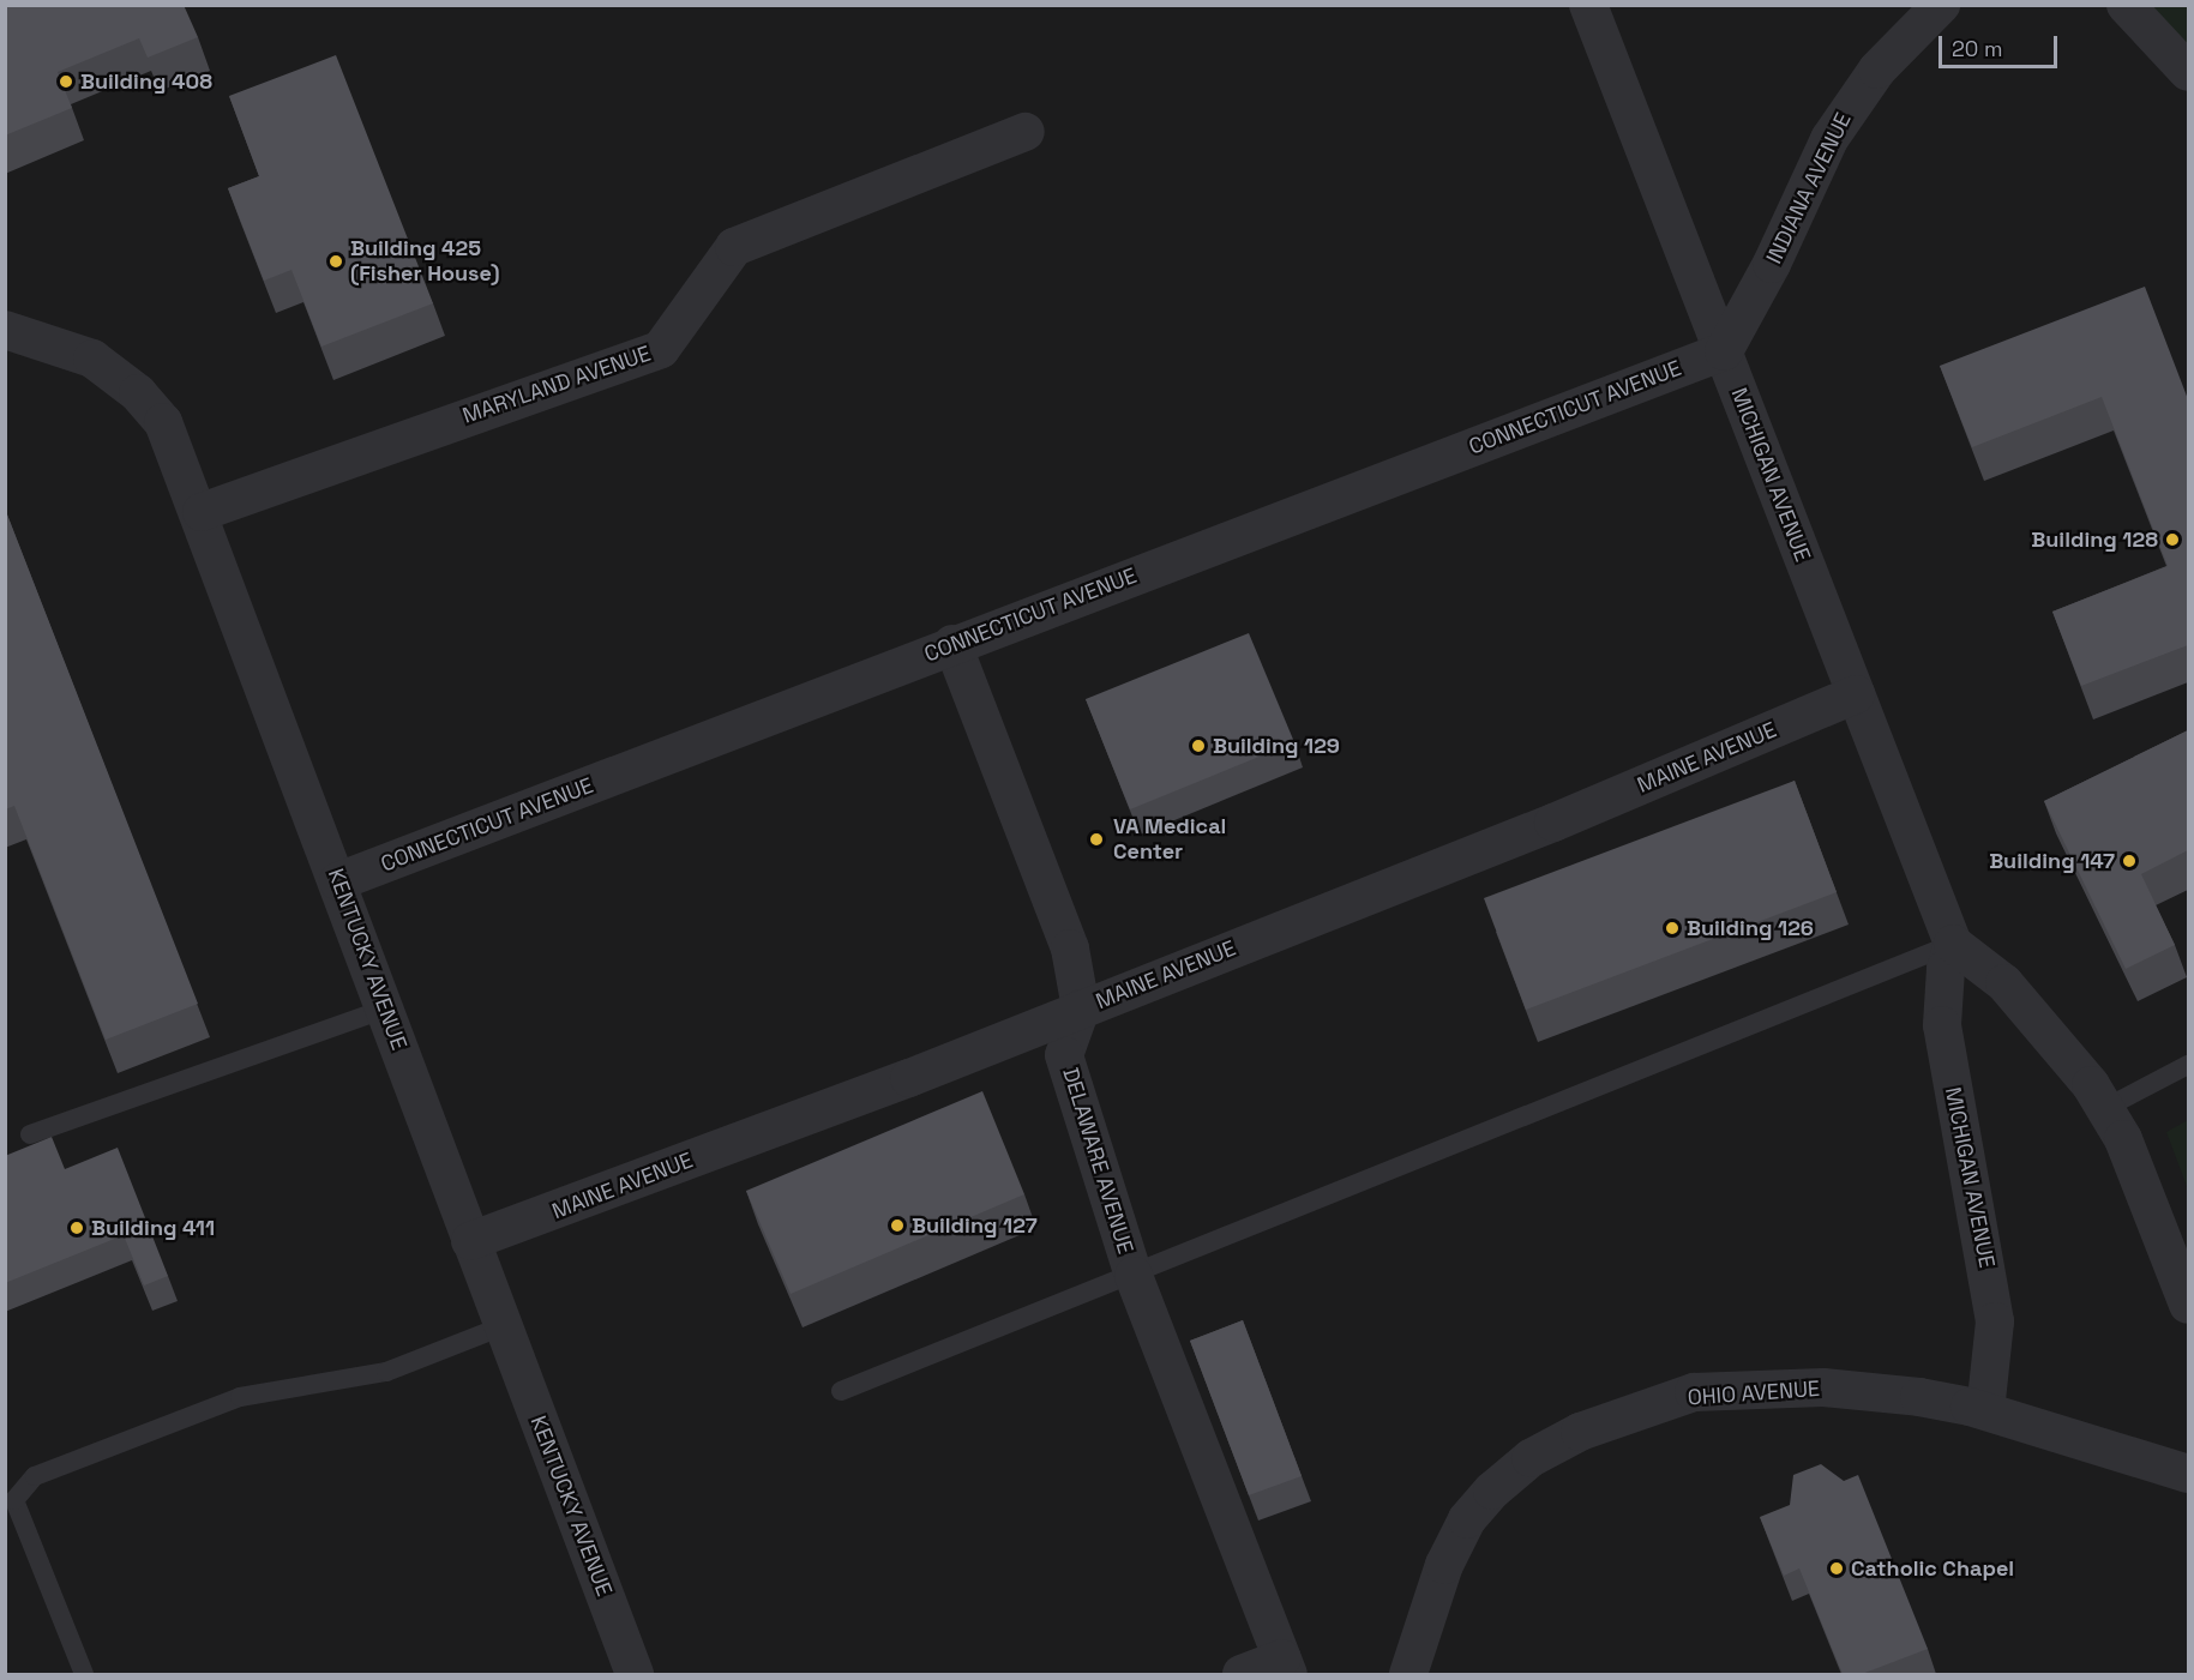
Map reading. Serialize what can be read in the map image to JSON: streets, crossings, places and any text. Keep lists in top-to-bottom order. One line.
{"streets":{"street":["INDIANA AVENUE","MARYLAND AVENUE","CONNECTICUT AVENUE","MICHIGAN AVENUE","MAINE AVENUE","KENTUCKY AVENUE","DELAWARE AVENUE","OHIO AVENUE"]},"crossings":[["INDIANA AVENUE","CONNECTICUT AVENUE"],["INDIANA AVENUE","MICHIGAN AVENUE"],["MARYLAND AVENUE","KENTUCKY AVENUE"],["CONNECTICUT AVENUE","MICHIGAN AVENUE"],["CONNECTICUT AVENUE","KENTUCKY AVENUE"],["CONNECTICUT AVENUE","DELAWARE AVENUE"],["MICHIGAN AVENUE","MAINE AVENUE"],["MICHIGAN AVENUE","OHIO AVENUE"],["MAINE AVENUE","KENTUCKY AVENUE"],["MAINE AVENUE","DELAWARE AVENUE"]],"places":["Building 408","Building 425 (Fisher House)","Building 128","Building 129","VA Medical Center","Building 147","Building 126","Building 127","Building 411","Catholic Chapel"],"scale_bar":"20 m"}
